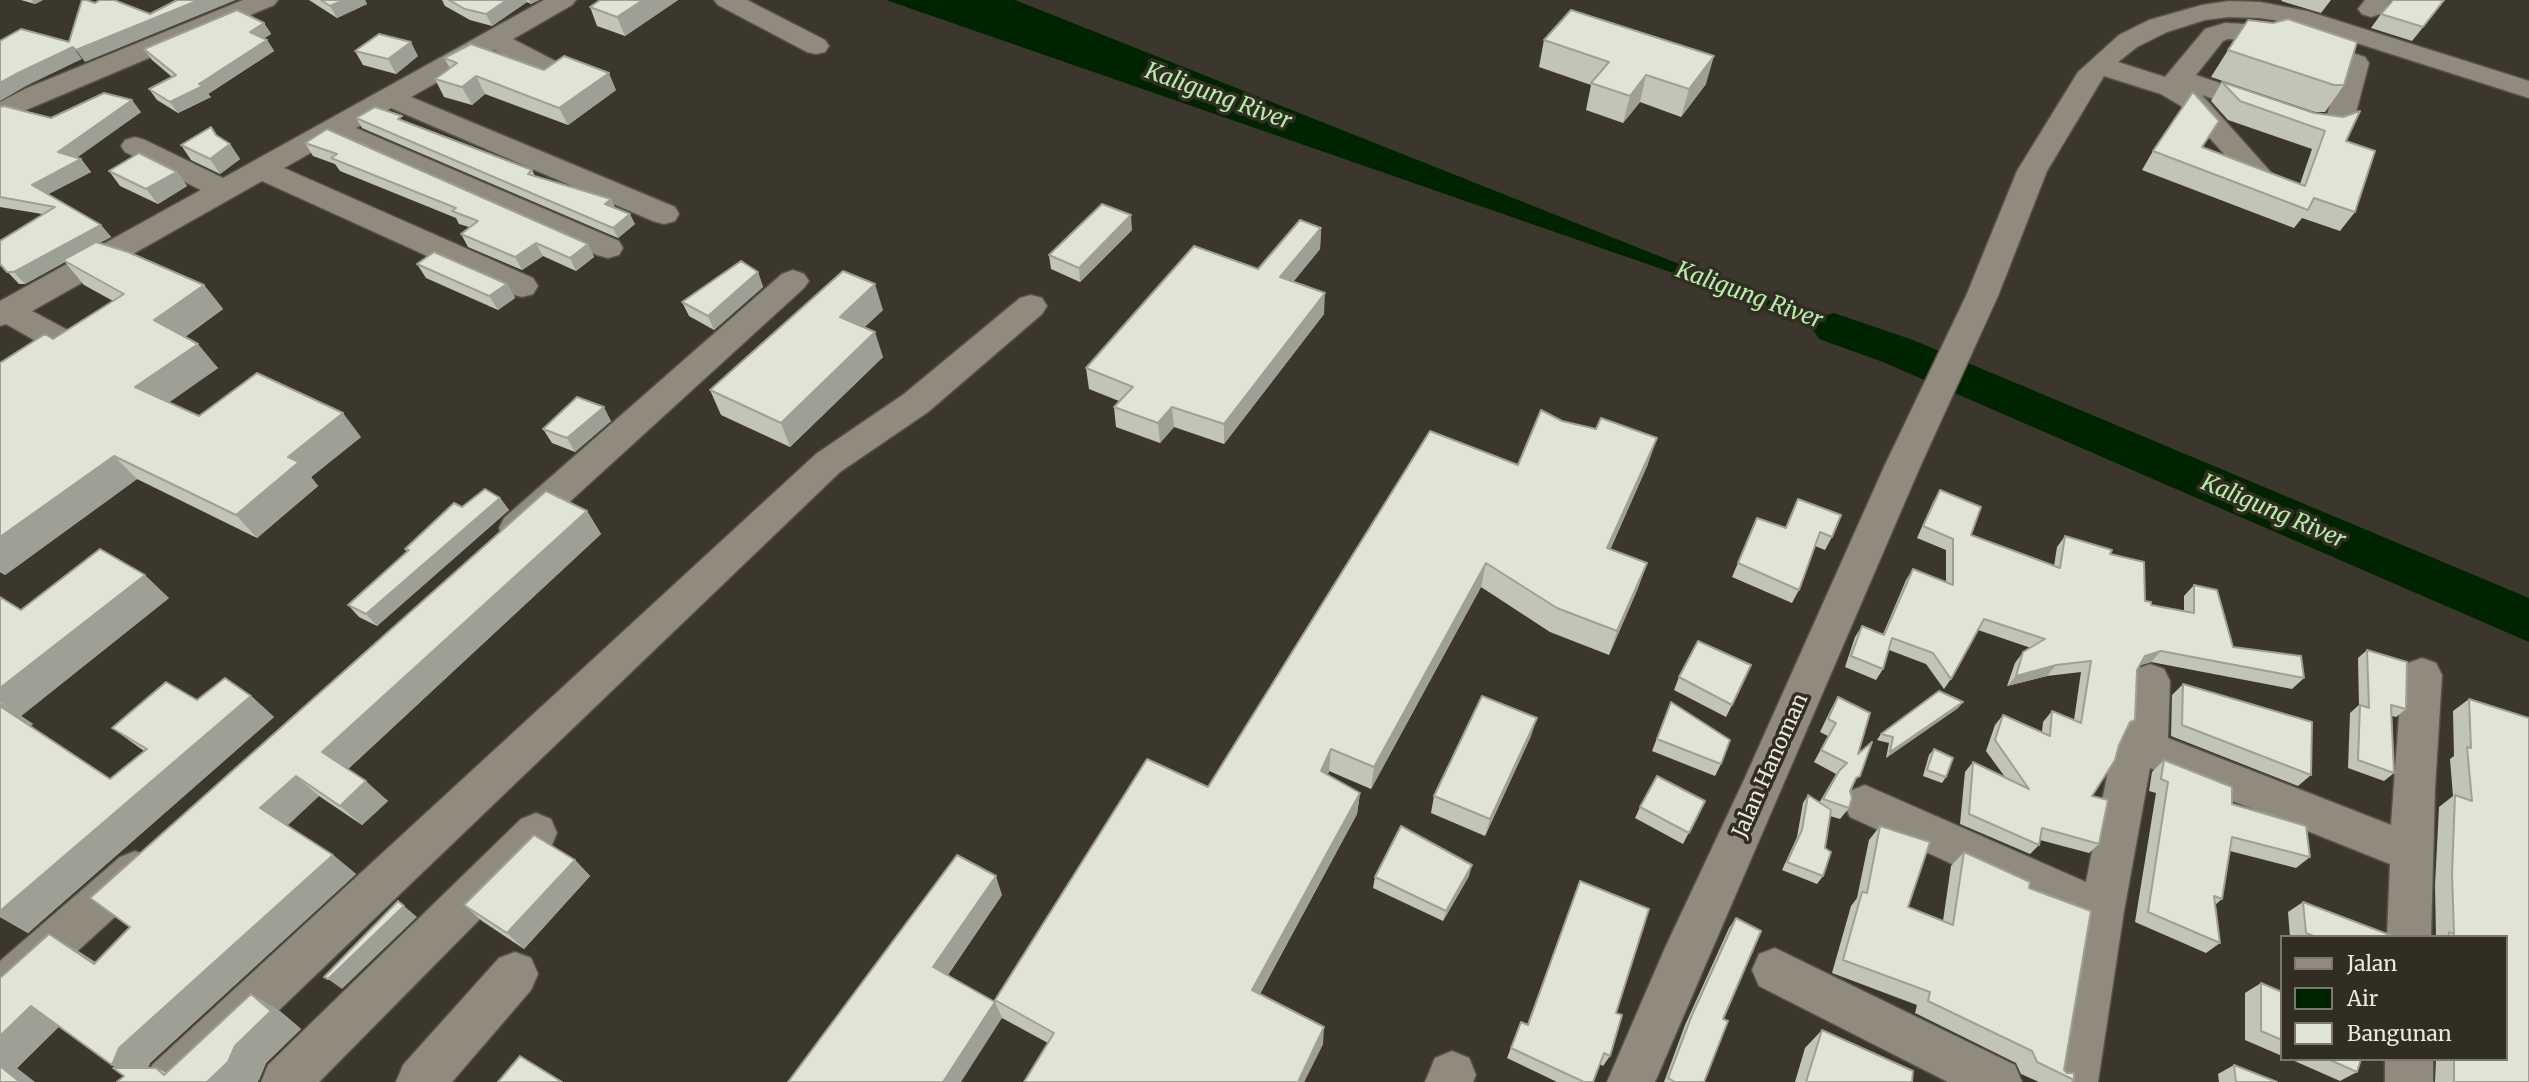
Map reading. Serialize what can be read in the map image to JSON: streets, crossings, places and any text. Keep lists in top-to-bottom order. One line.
{"streets":{"street":["Jalan Hanoman"]},"water":["Kaligung River"],"legend":["Jalan","Air","Bangunan"]}
